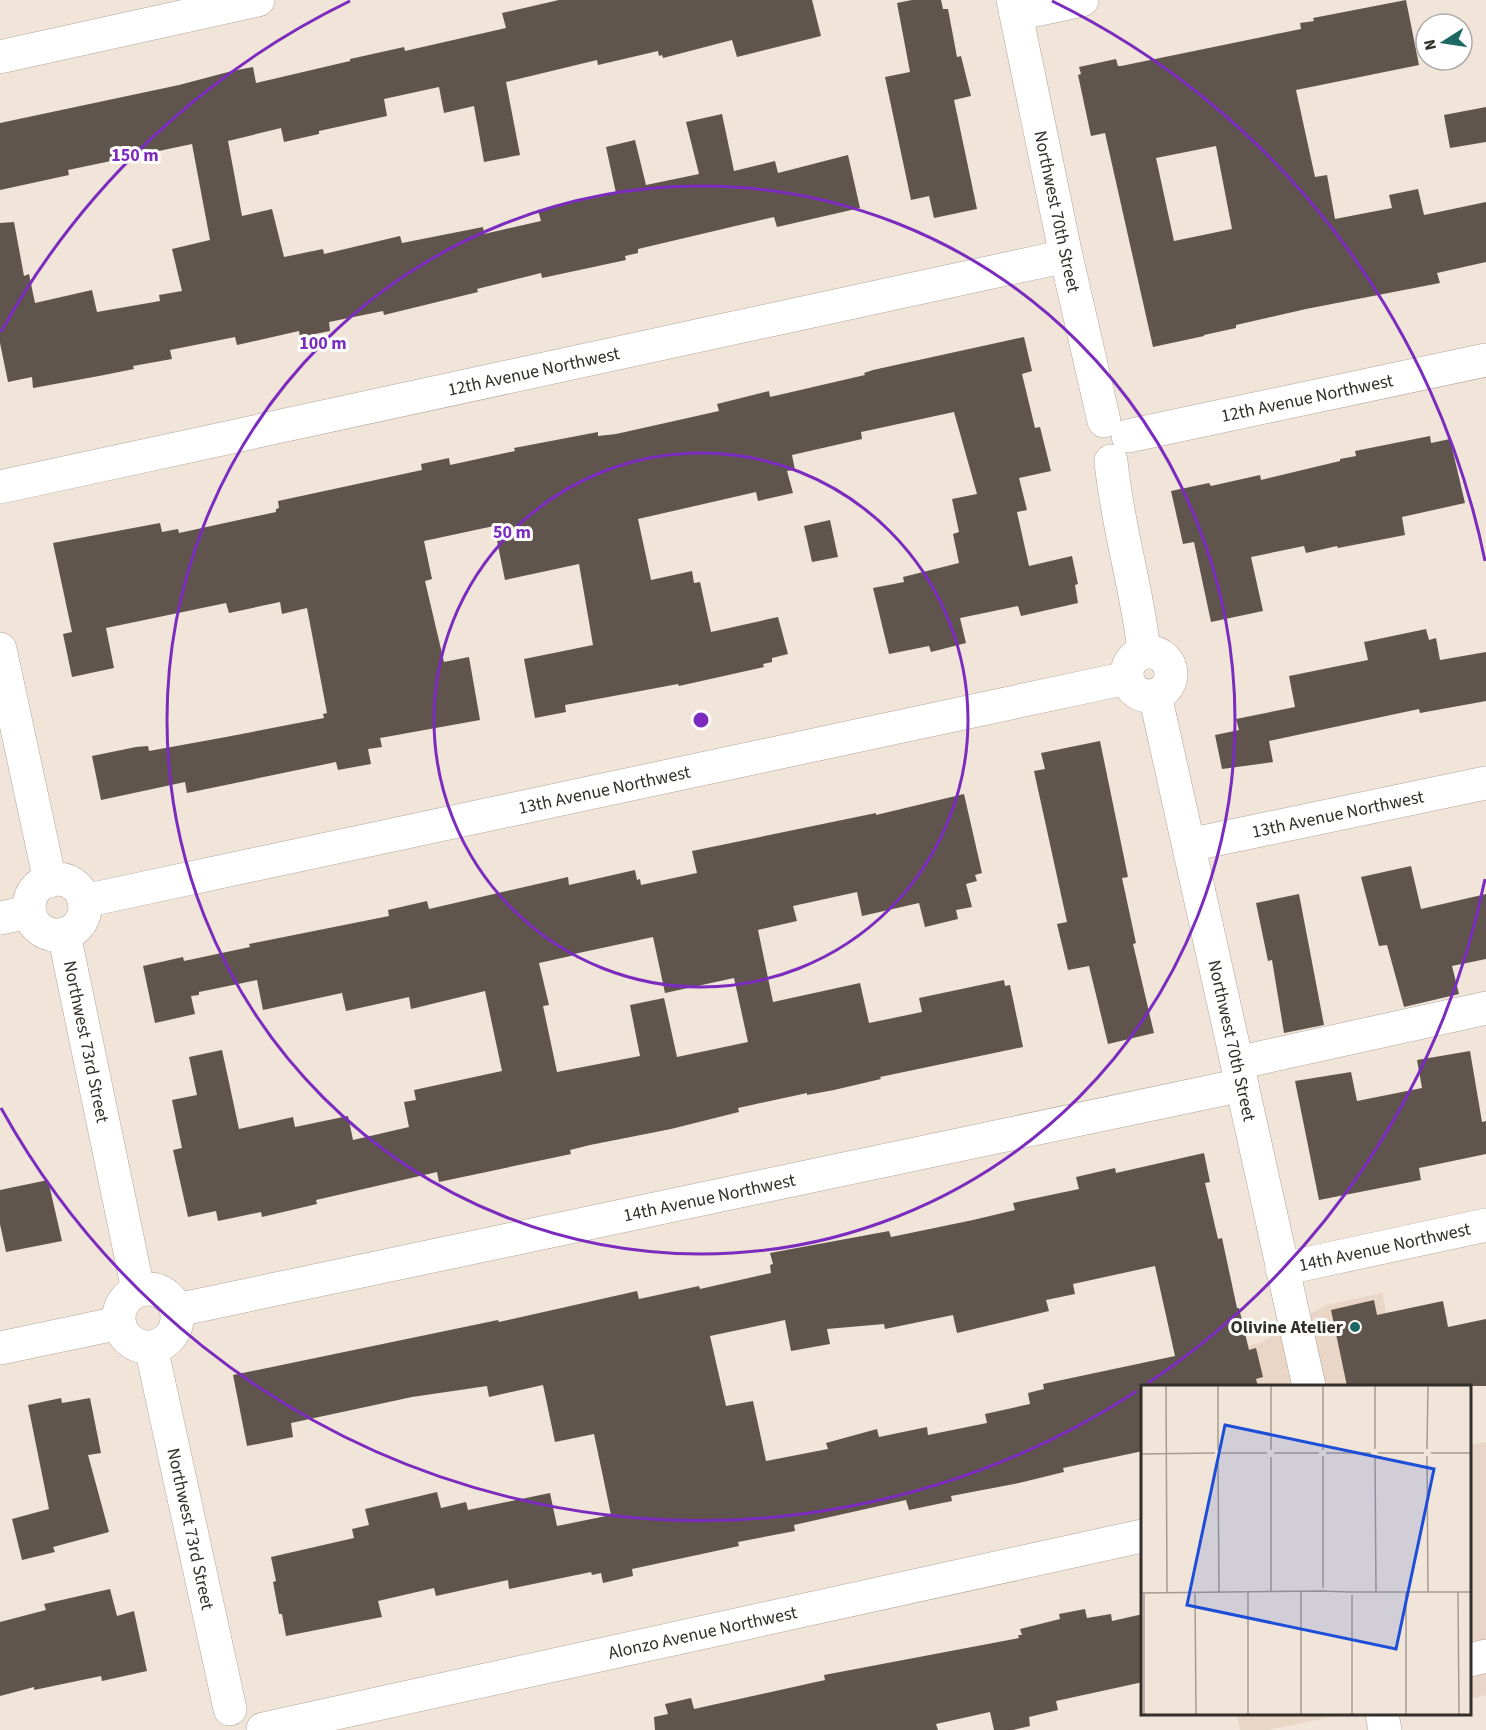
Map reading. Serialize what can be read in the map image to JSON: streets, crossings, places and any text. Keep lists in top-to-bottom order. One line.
{"streets":{"street":["Northwest 70th Street","12th Avenue Northwest","13th Avenue Northwest","Northwest 73rd Street","14th Avenue Northwest","Alonzo Avenue Northwest"]},"crossings":[["Northwest 70th Street","12th Avenue Northwest"],["Northwest 70th Street","13th Avenue Northwest"],["Northwest 70th Street","14th Avenue Northwest"],["13th Avenue Northwest","Northwest 73rd Street"],["Northwest 73rd Street","14th Avenue Northwest"]],"places":["Olivine Atelier"],"north":"left","rings":["150 m","100 m","50 m"]}
